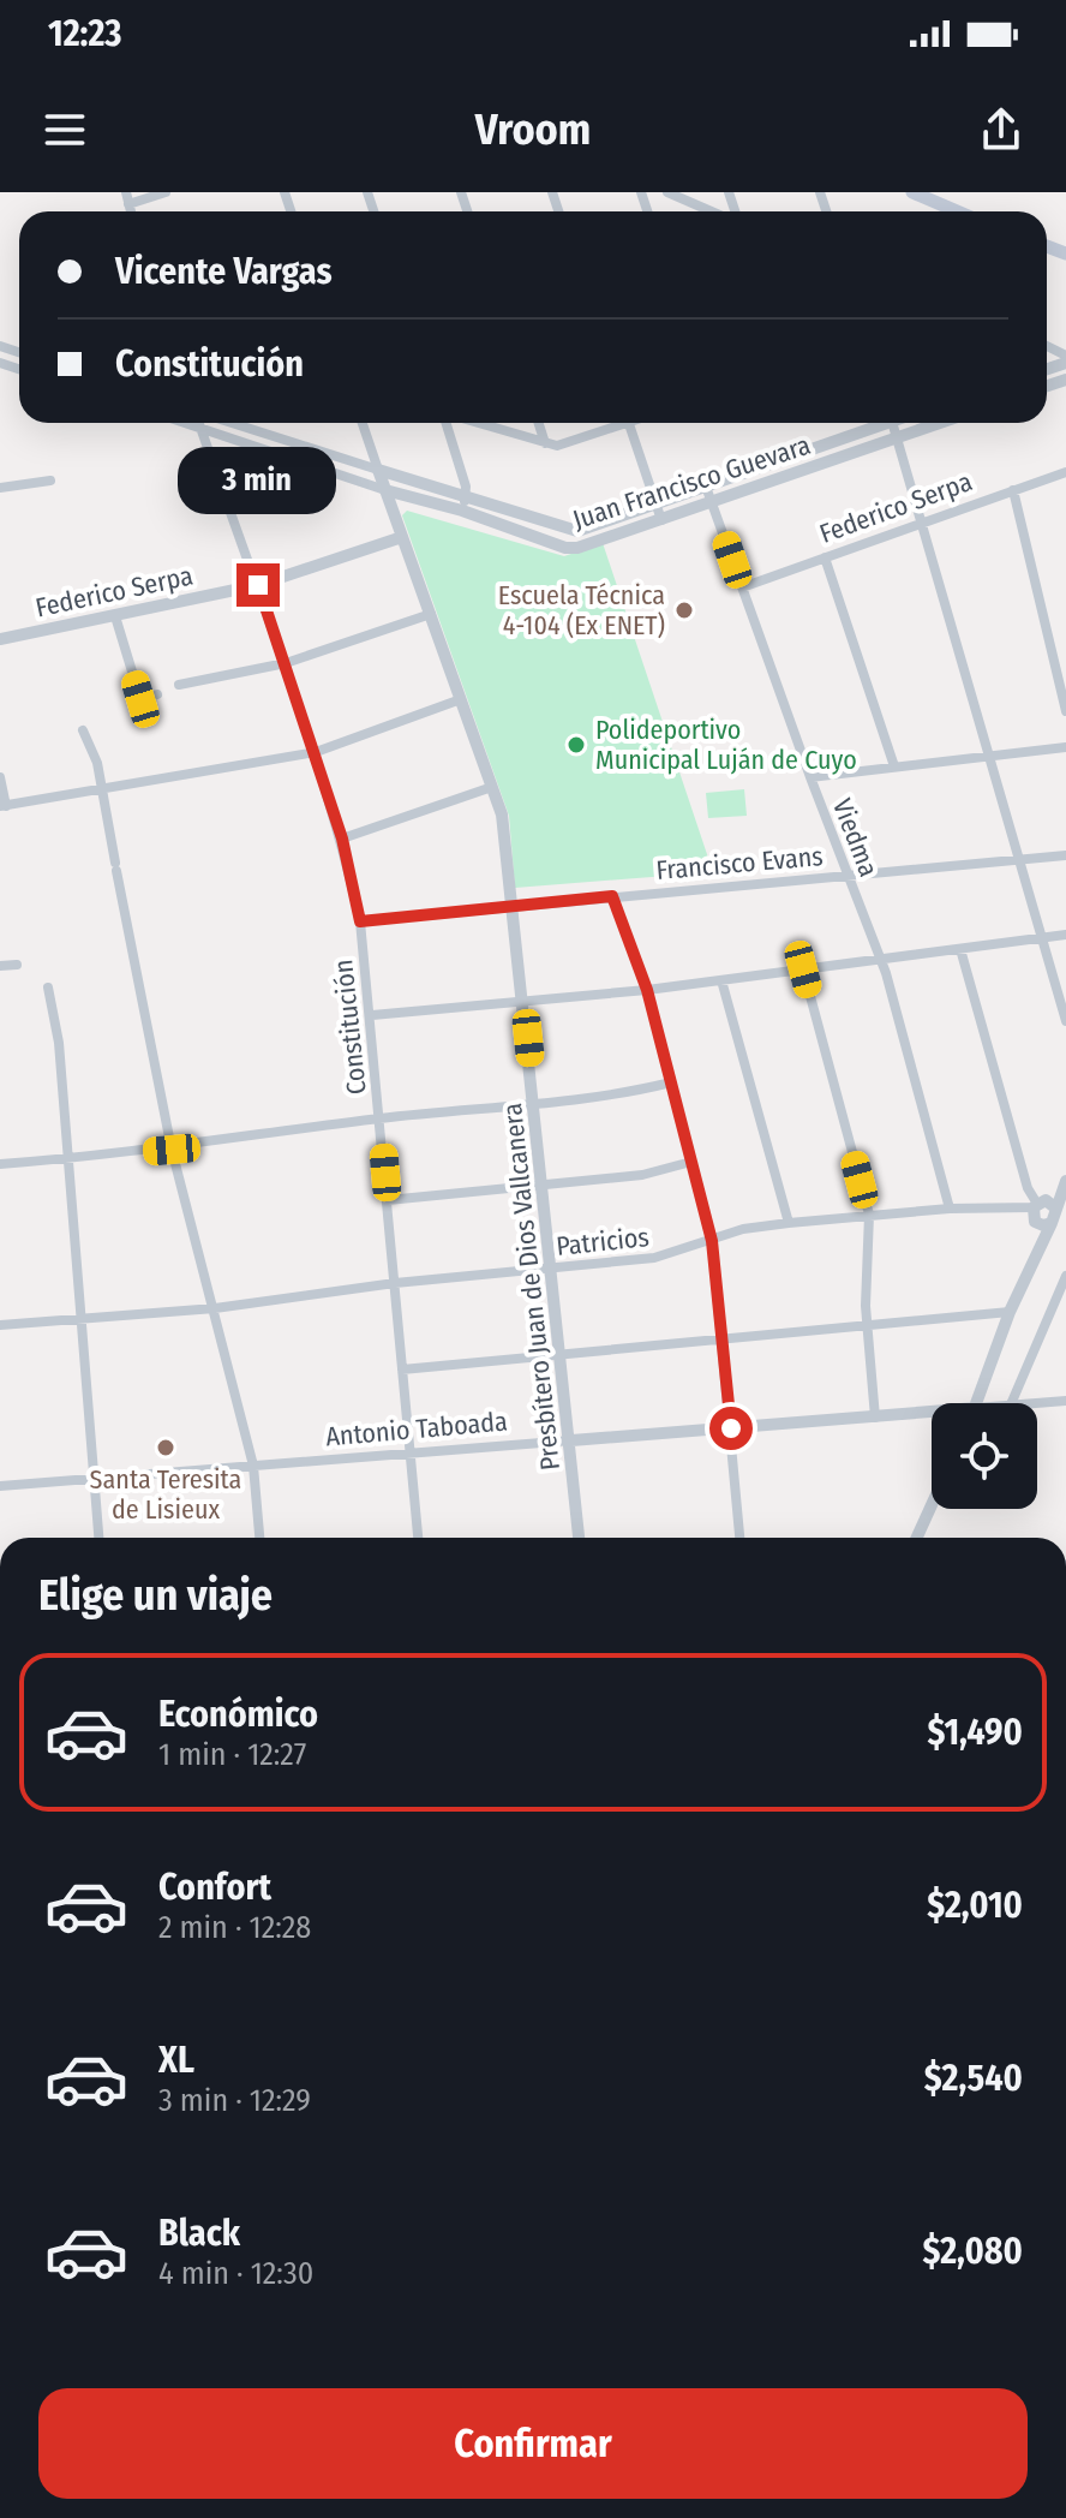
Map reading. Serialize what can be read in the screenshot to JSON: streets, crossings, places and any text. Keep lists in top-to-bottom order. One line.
{"streets":{"street":["Juan Francisco Guevara","Federico Serpa","Viedma","Francisco Evans","Constitución","Patricios","Presbítero Juan de Dios Vallcanera","Antonio Taboada"]},"crossings":[["Juan Francisco Guevara","Viedma"],["Juan Francisco Guevara","Constitución"],["Juan Francisco Guevara","Presbítero Juan de Dios Vallcanera"],["Federico Serpa","Viedma"],["Federico Serpa","Constitución"],["Federico Serpa","Presbítero Juan de Dios Vallcanera"],["Viedma","Francisco Evans"],["Viedma","Patricios"],["Francisco Evans","Constitución"],["Francisco Evans","Presbítero Juan de Dios Vallcanera"],["Constitución","Patricios"],["Constitución","Antonio Taboada"],["Patricios","Presbítero Juan de Dios Vallcanera"],["Presbítero Juan de Dios Vallcanera","Antonio Taboada"]],"places":["Escuela Técnica 4-104 (Ex ENET)","Polideportivo Municipal Luján de Cuyo","Santa Teresita de Lisieux"],"page":{"status":"12:23","header":"Vroom","banner":["Vicente Vargas","Constitución"],"bubble":"3 min","heading":"Elige un viaje","list":[{"name":"Económico","note":"1 min · 12:27","value":"$1,490"},{"name":"Confort","note":"2 min · 12:28","value":"$2,010"},{"name":"XL","note":"3 min · 12:29","value":"$2,540"},{"name":"Black","note":"4 min · 12:30","value":"$2,080"}],"buttons":"Confirmar"}}
